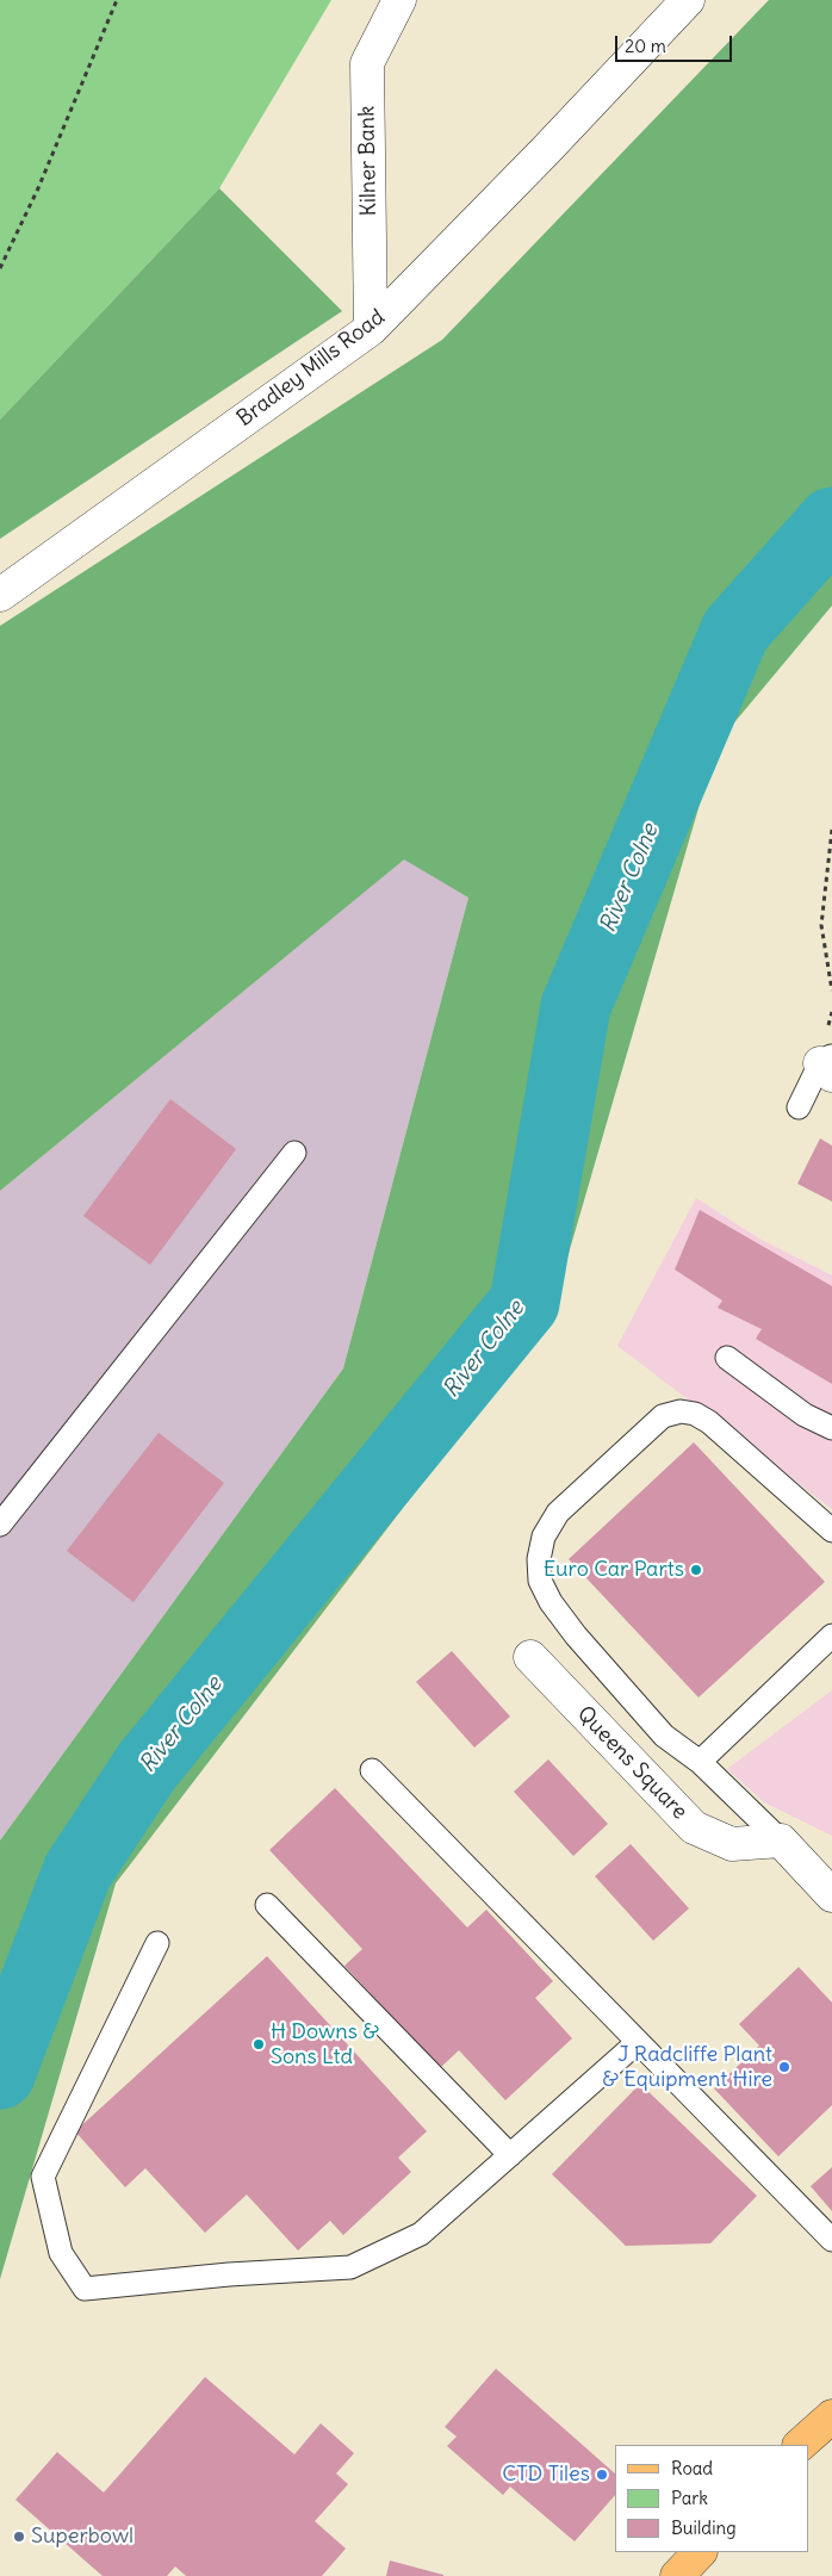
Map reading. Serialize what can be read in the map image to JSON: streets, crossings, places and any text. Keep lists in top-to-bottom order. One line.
{"streets":{"street":["Kilner Bank","Bradley Mills Road","Queens Square"]},"crossings":[["Kilner Bank","Bradley Mills Road"]],"water":["River Colne"],"places":["Euro Car Parts","H Downs & Sons Ltd","J Radcliffe Plant & Equipment Hire","CTD Tiles","Superbowl"],"legend":["Road","Park","Building"],"scale_bar":"20 m"}
